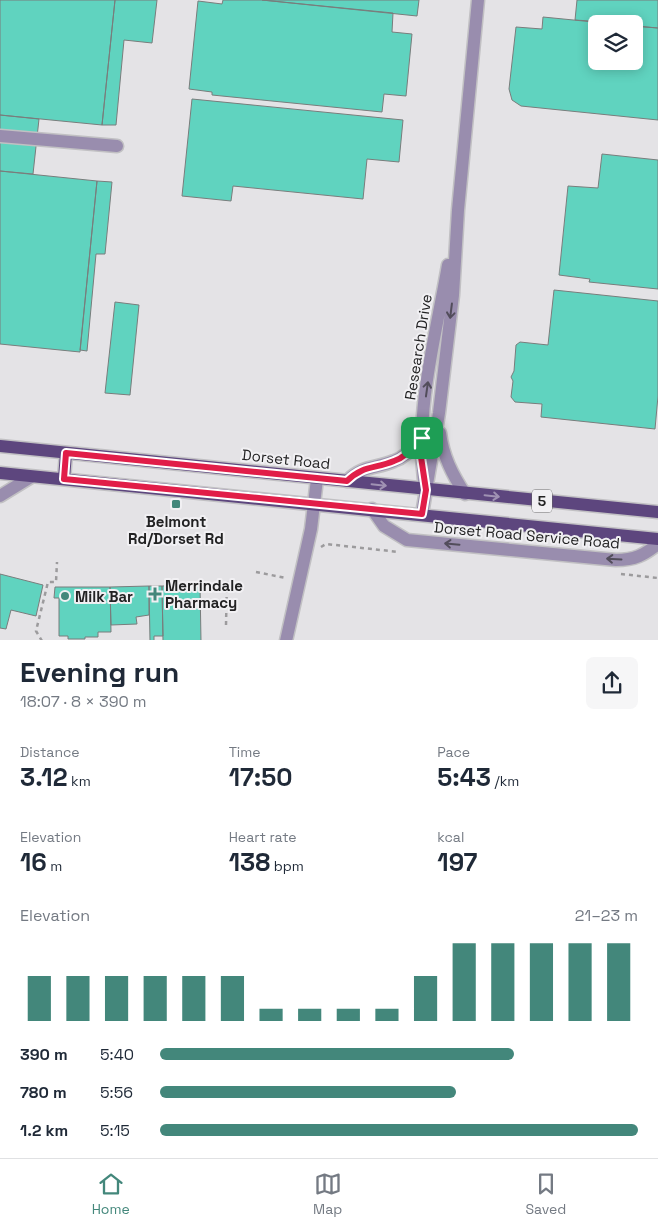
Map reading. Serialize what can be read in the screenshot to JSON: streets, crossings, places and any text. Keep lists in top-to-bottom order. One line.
{"streets":{"main road":["Dorset Road","5"],"street":["Research Drive","Dorset Road Service Road"]},"crossings":[["Research Drive","Dorset Road"],["Research Drive","5"],["5","Dorset Road Service Road"]],"one_way":["Dorset Road Service Road"],"places":{"transit":["Belmont Rd/Dorset Rd"],"health":["Merrindale Pharmacy"],"other":["Milk Bar"]},"page":{"heading":["Evening run","18:07 · 8 × 390 m"],"stats":[["Distance","3.12 km"],["Time","17:50"],["Pace","5:43 /km"],["Elevation","16 m"],["Heart rate","138 bpm"],["kcal","197"]],"chart":["Elevation","21–23 m"],"list":[{"name":"390 m","note":"5:40"},{"name":"780 m","note":"5:56"},{"name":"1.2 km","note":"5:15"}],"tabs":["Home","Map","Saved"]}}
